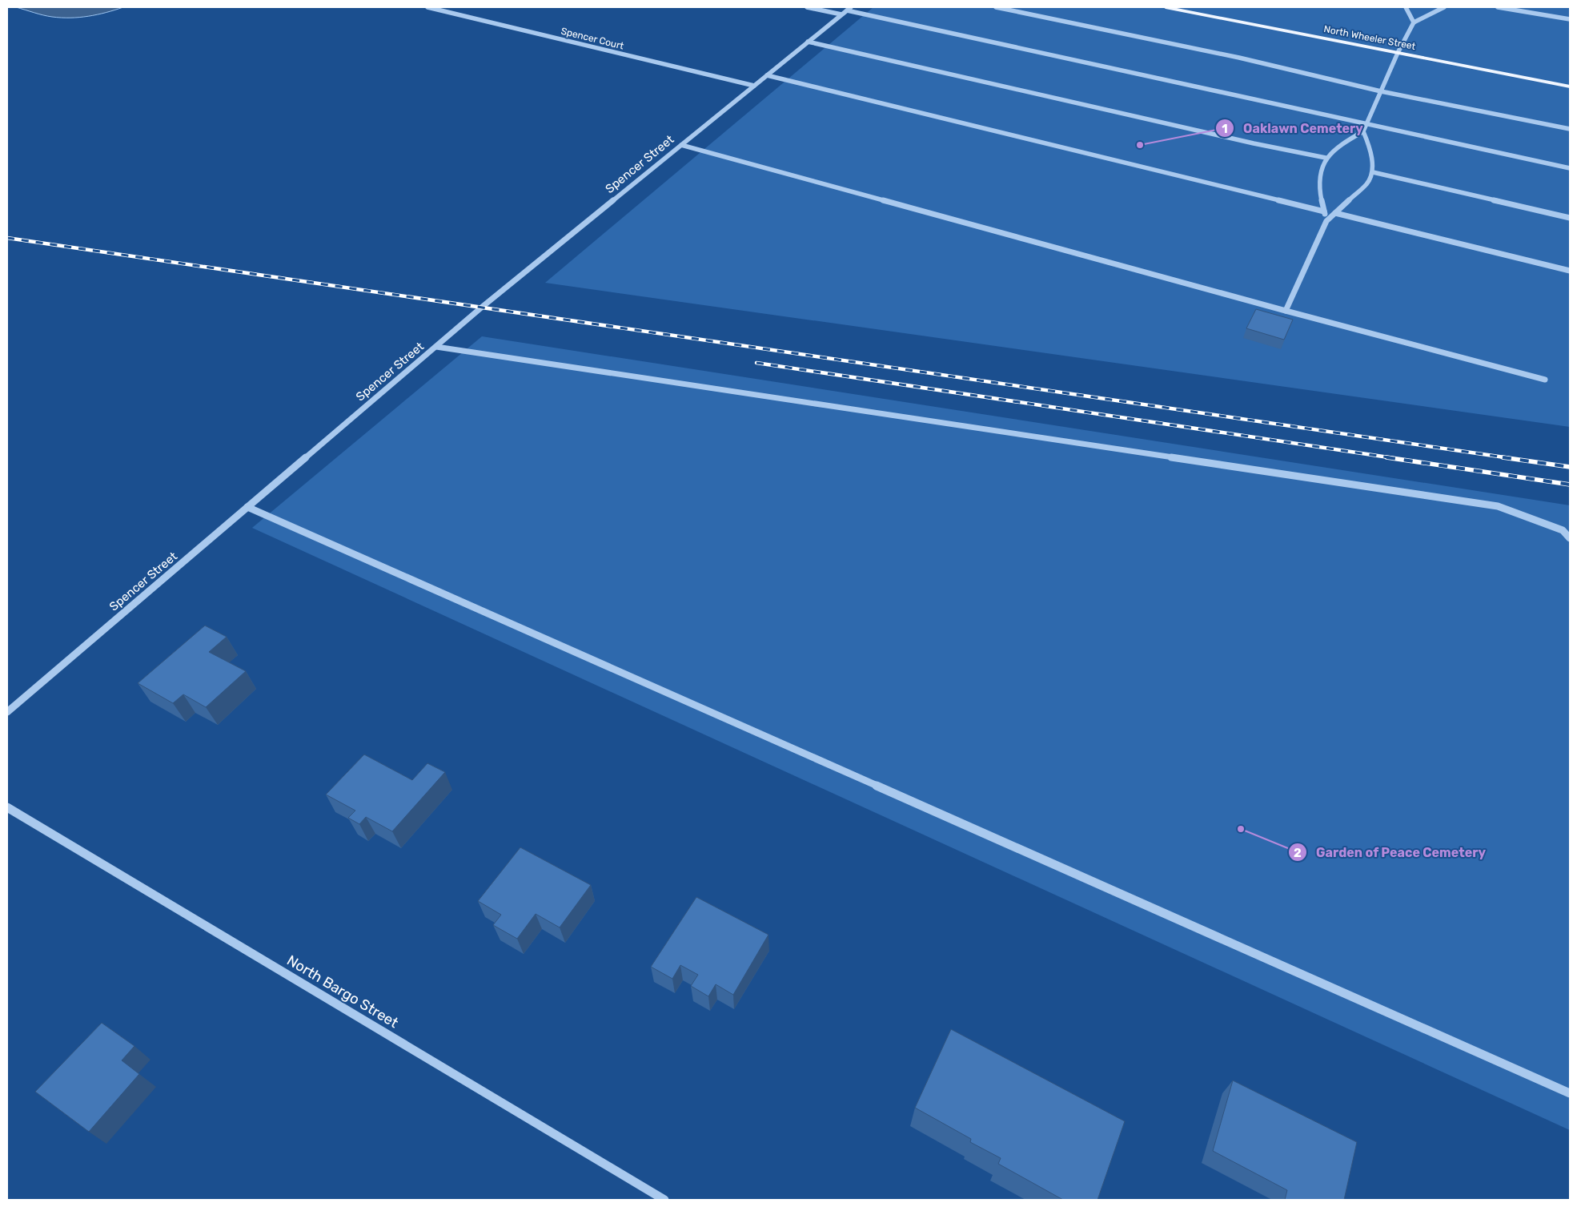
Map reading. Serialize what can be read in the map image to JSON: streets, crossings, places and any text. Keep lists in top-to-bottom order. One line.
{"streets":{"main road":["North Wheeler Street"],"street":["Spencer Court","Spencer Street","North Bargo Street"]},"crossings":[["Spencer Court","Spencer Street"]],"places":["Oaklawn Cemetery","Garden of Peace Cemetery"]}
